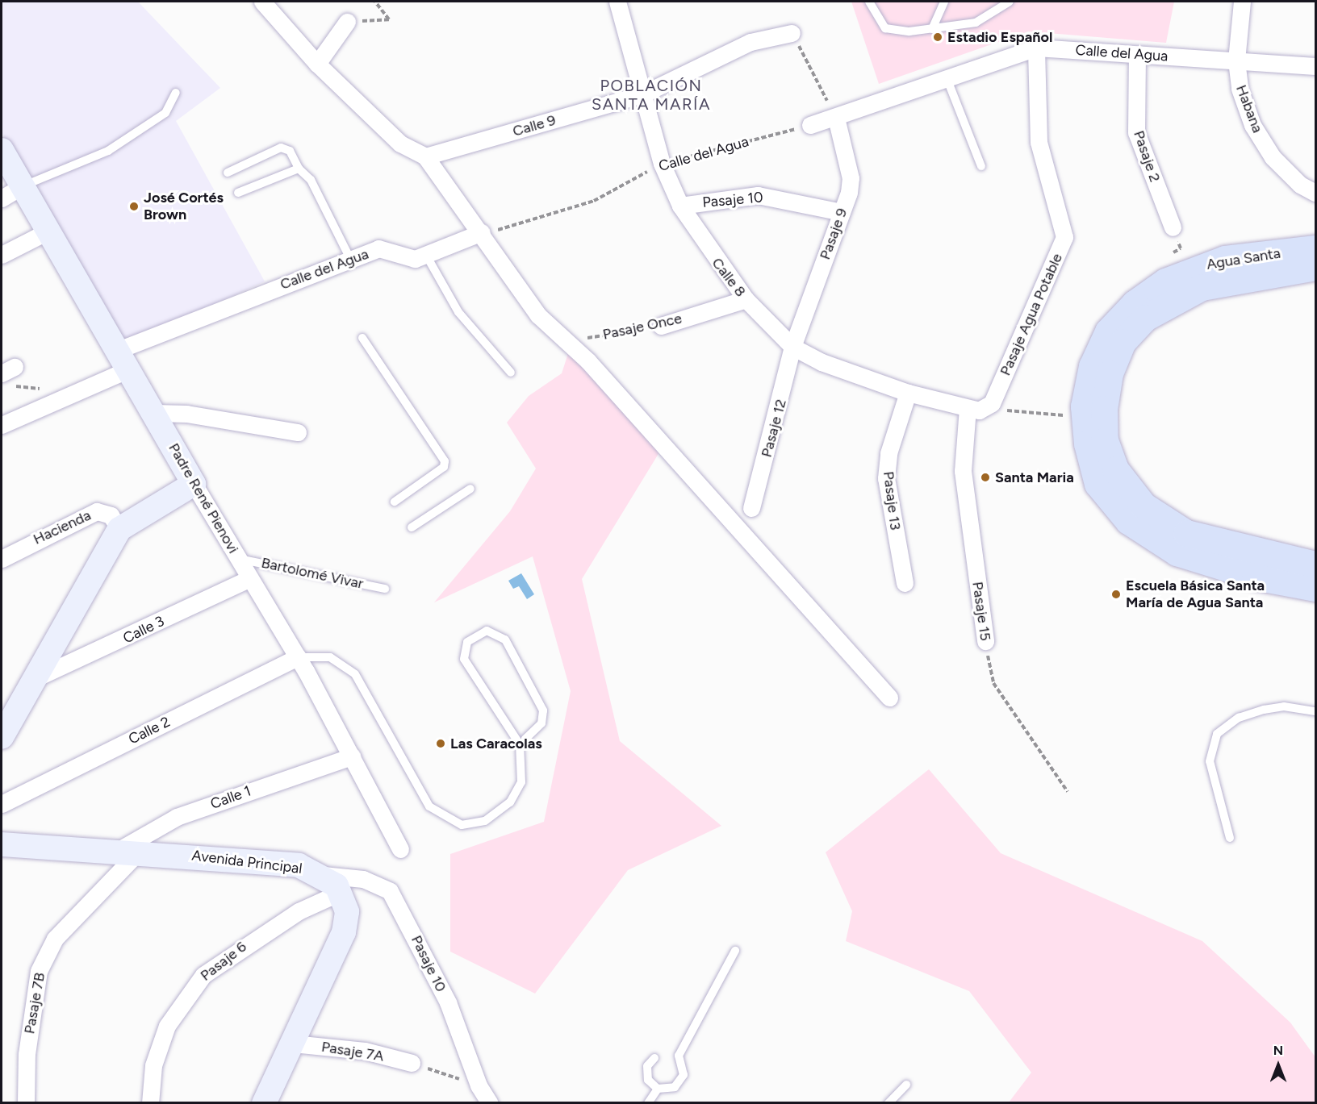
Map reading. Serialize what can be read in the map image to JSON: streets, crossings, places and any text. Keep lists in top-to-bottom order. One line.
{"streets":{"main road":["Agua Santa"],"street":["Calle del Agua","Habana","Calle 9","Pasaje 2","Pasaje 10","Pasaje 9","Calle 8","Pasaje Agua Potable","Pasaje Once","Pasaje 12","Padre René Pienovi","Pasaje 13","Hacienda","Pasaje 15","Calle 3","Calle 2","Calle 1","Avenida Principal","Pasaje 6","Pasaje 7B","Pasaje 7A"],"lane":["Bartolomé Vivar"]},"crossings":[["Calle del Agua","Habana"],["Calle del Agua","Pasaje 2"],["Calle del Agua","Pasaje 9"],["Calle del Agua","Calle 8"],["Calle del Agua","Pasaje Agua Potable"],["Calle del Agua","Padre René Pienovi"],["Calle 9","Calle 8"],["Pasaje 10","Pasaje 9"],["Pasaje 10","Calle 8"],["Pasaje 10","Avenida Principal"],["Pasaje 9","Calle 8"],["Pasaje 9","Pasaje 12"],["Calle 8","Pasaje Agua Potable"],["Calle 8","Pasaje Once"],["Calle 8","Pasaje 12"],["Calle 8","Pasaje 13"],["Calle 8","Pasaje 15"],["Padre René Pienovi","Bartolomé Vivar"],["Padre René Pienovi","Calle 3"],["Padre René Pienovi","Calle 2"],["Padre René Pienovi","Calle 1"],["Calle 1","Avenida Principal"],["Calle 1","Pasaje 7B"],["Avenida Principal","Pasaje 6"],["Avenida Principal","Pasaje 7B"]],"districts":["POBLACIÓN SANTA MARÍA"],"places":["Estadio Español","José Cortés Brown","Santa Maria","Escuela Básica Santa María de Agua Santa","Las Caracolas"],"north":"top"}
